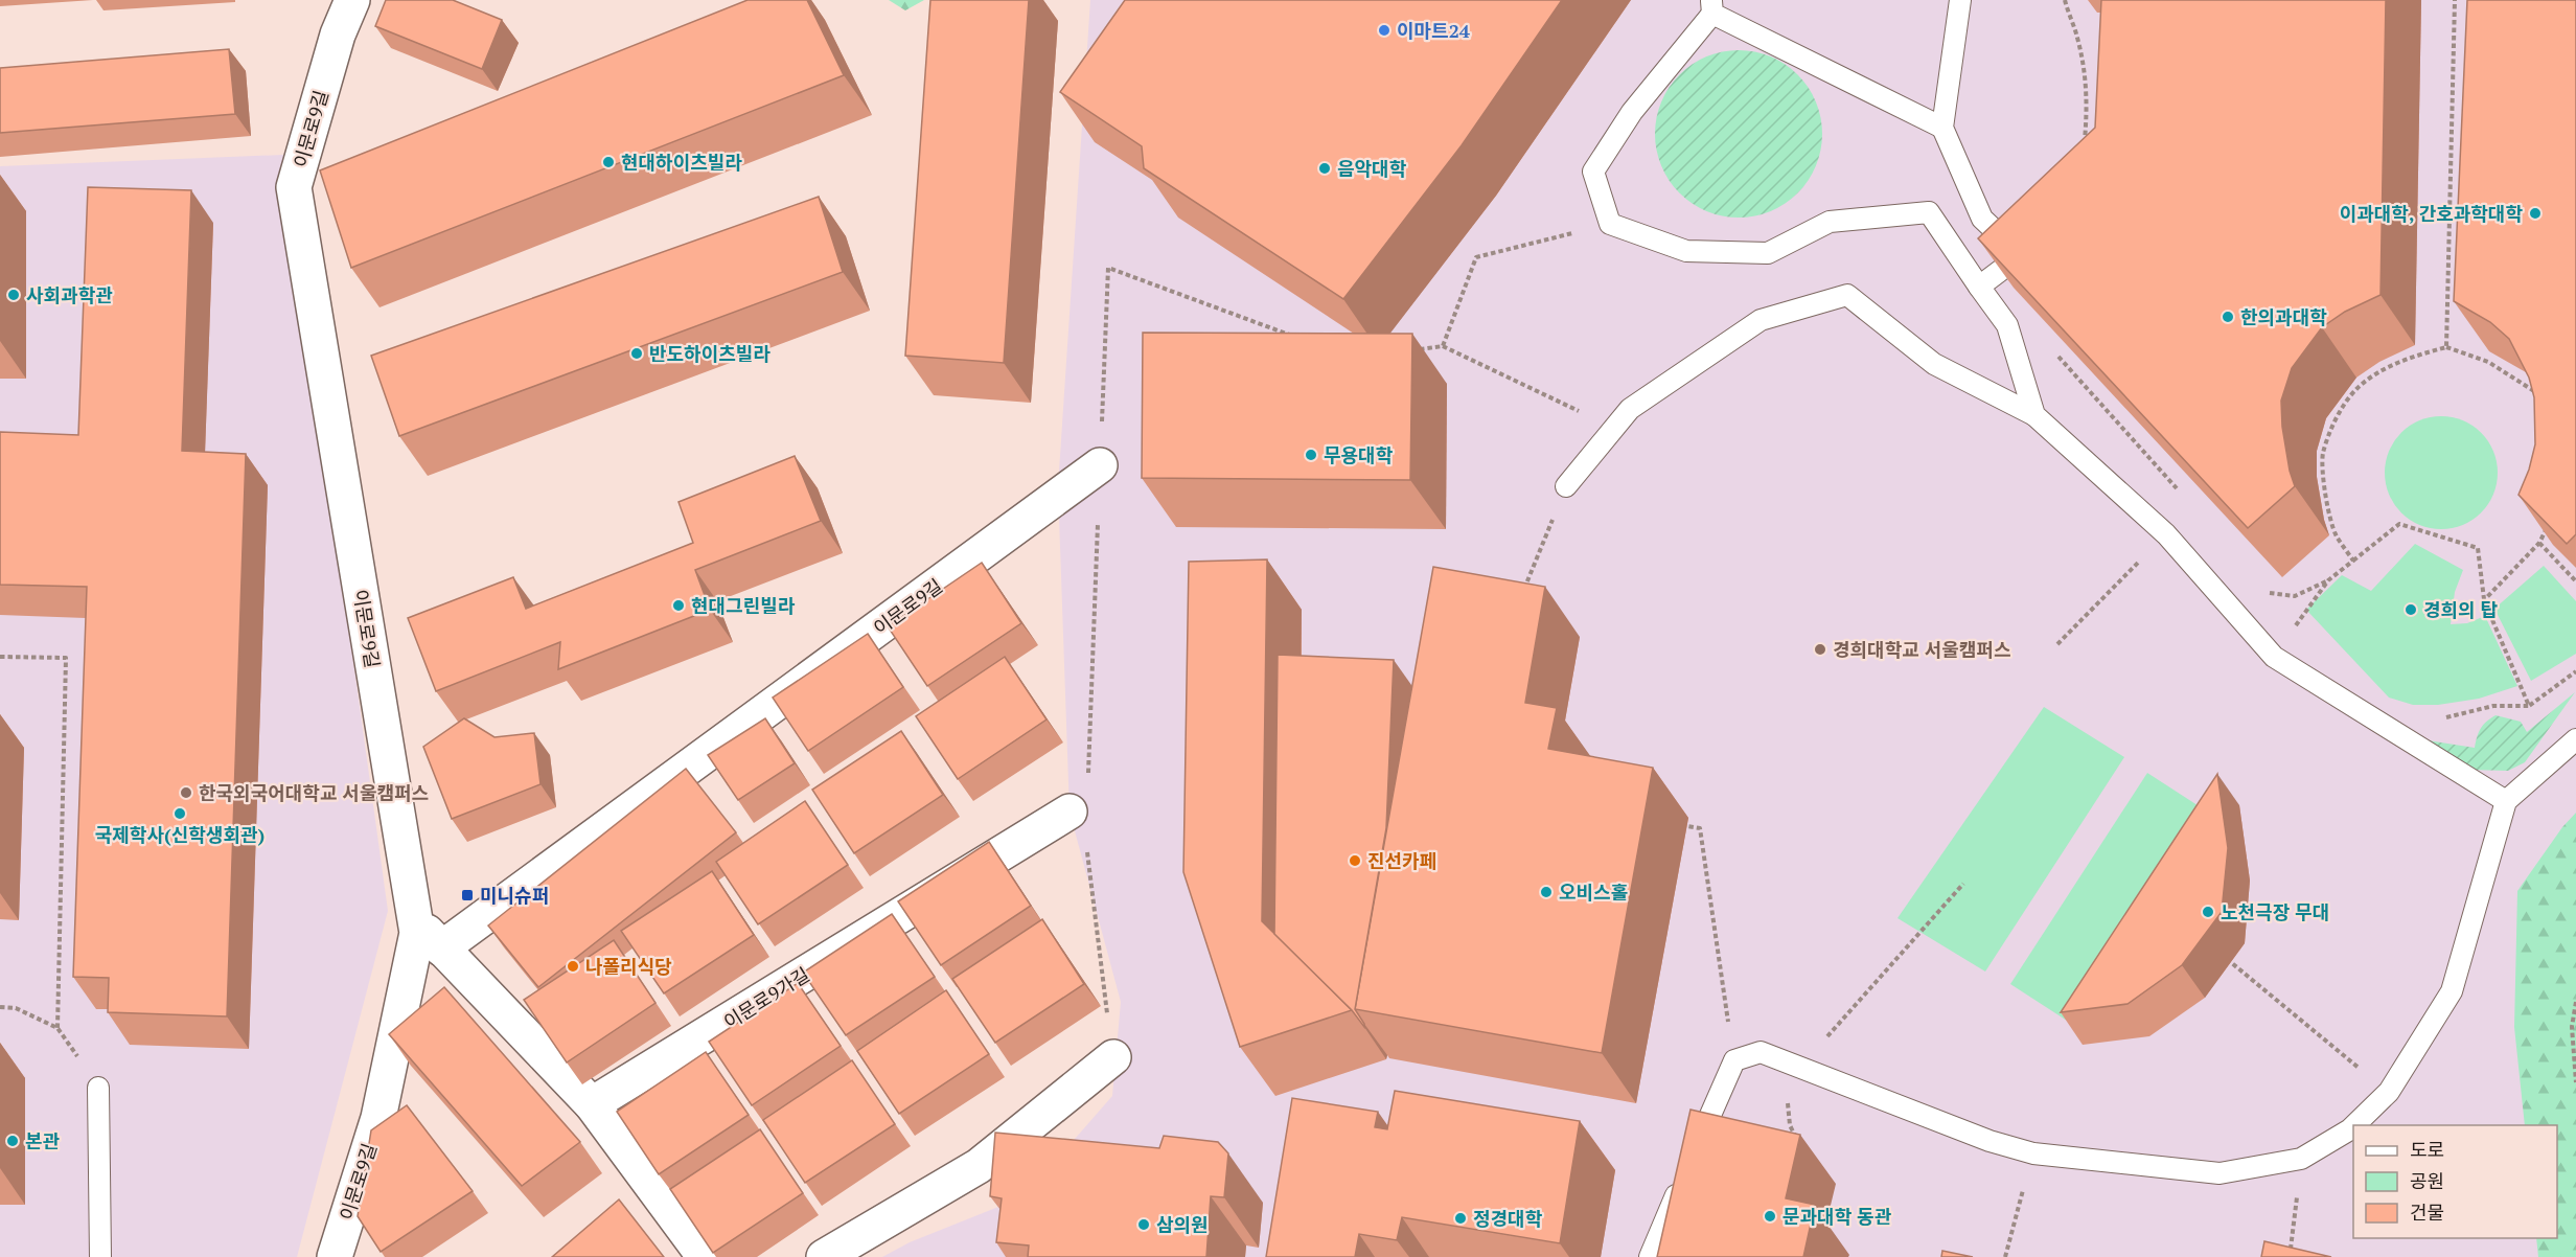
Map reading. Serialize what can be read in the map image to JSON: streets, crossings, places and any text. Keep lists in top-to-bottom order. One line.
{"streets":{"street":["이문로9길","이문로9가길"]},"places":{"other":["이마트24","현대하이츠빌라","음악대학","이과대학, 간호과학대학","사회과학관","한의과대학","반도하이츠빌라","무용대학","현대그린빌라","경희의 탑","경희대학교 서울캠퍼스","한국외국어대학교 서울캠퍼스","국제학사(신학생회관)","진선카페","오비스홀","노천극장 무대","나폴리식당","본관","문과대학 동관","정경대학","삼의원"],"transit":["미니슈퍼"]},"legend":["도로","공원","건물"]}
